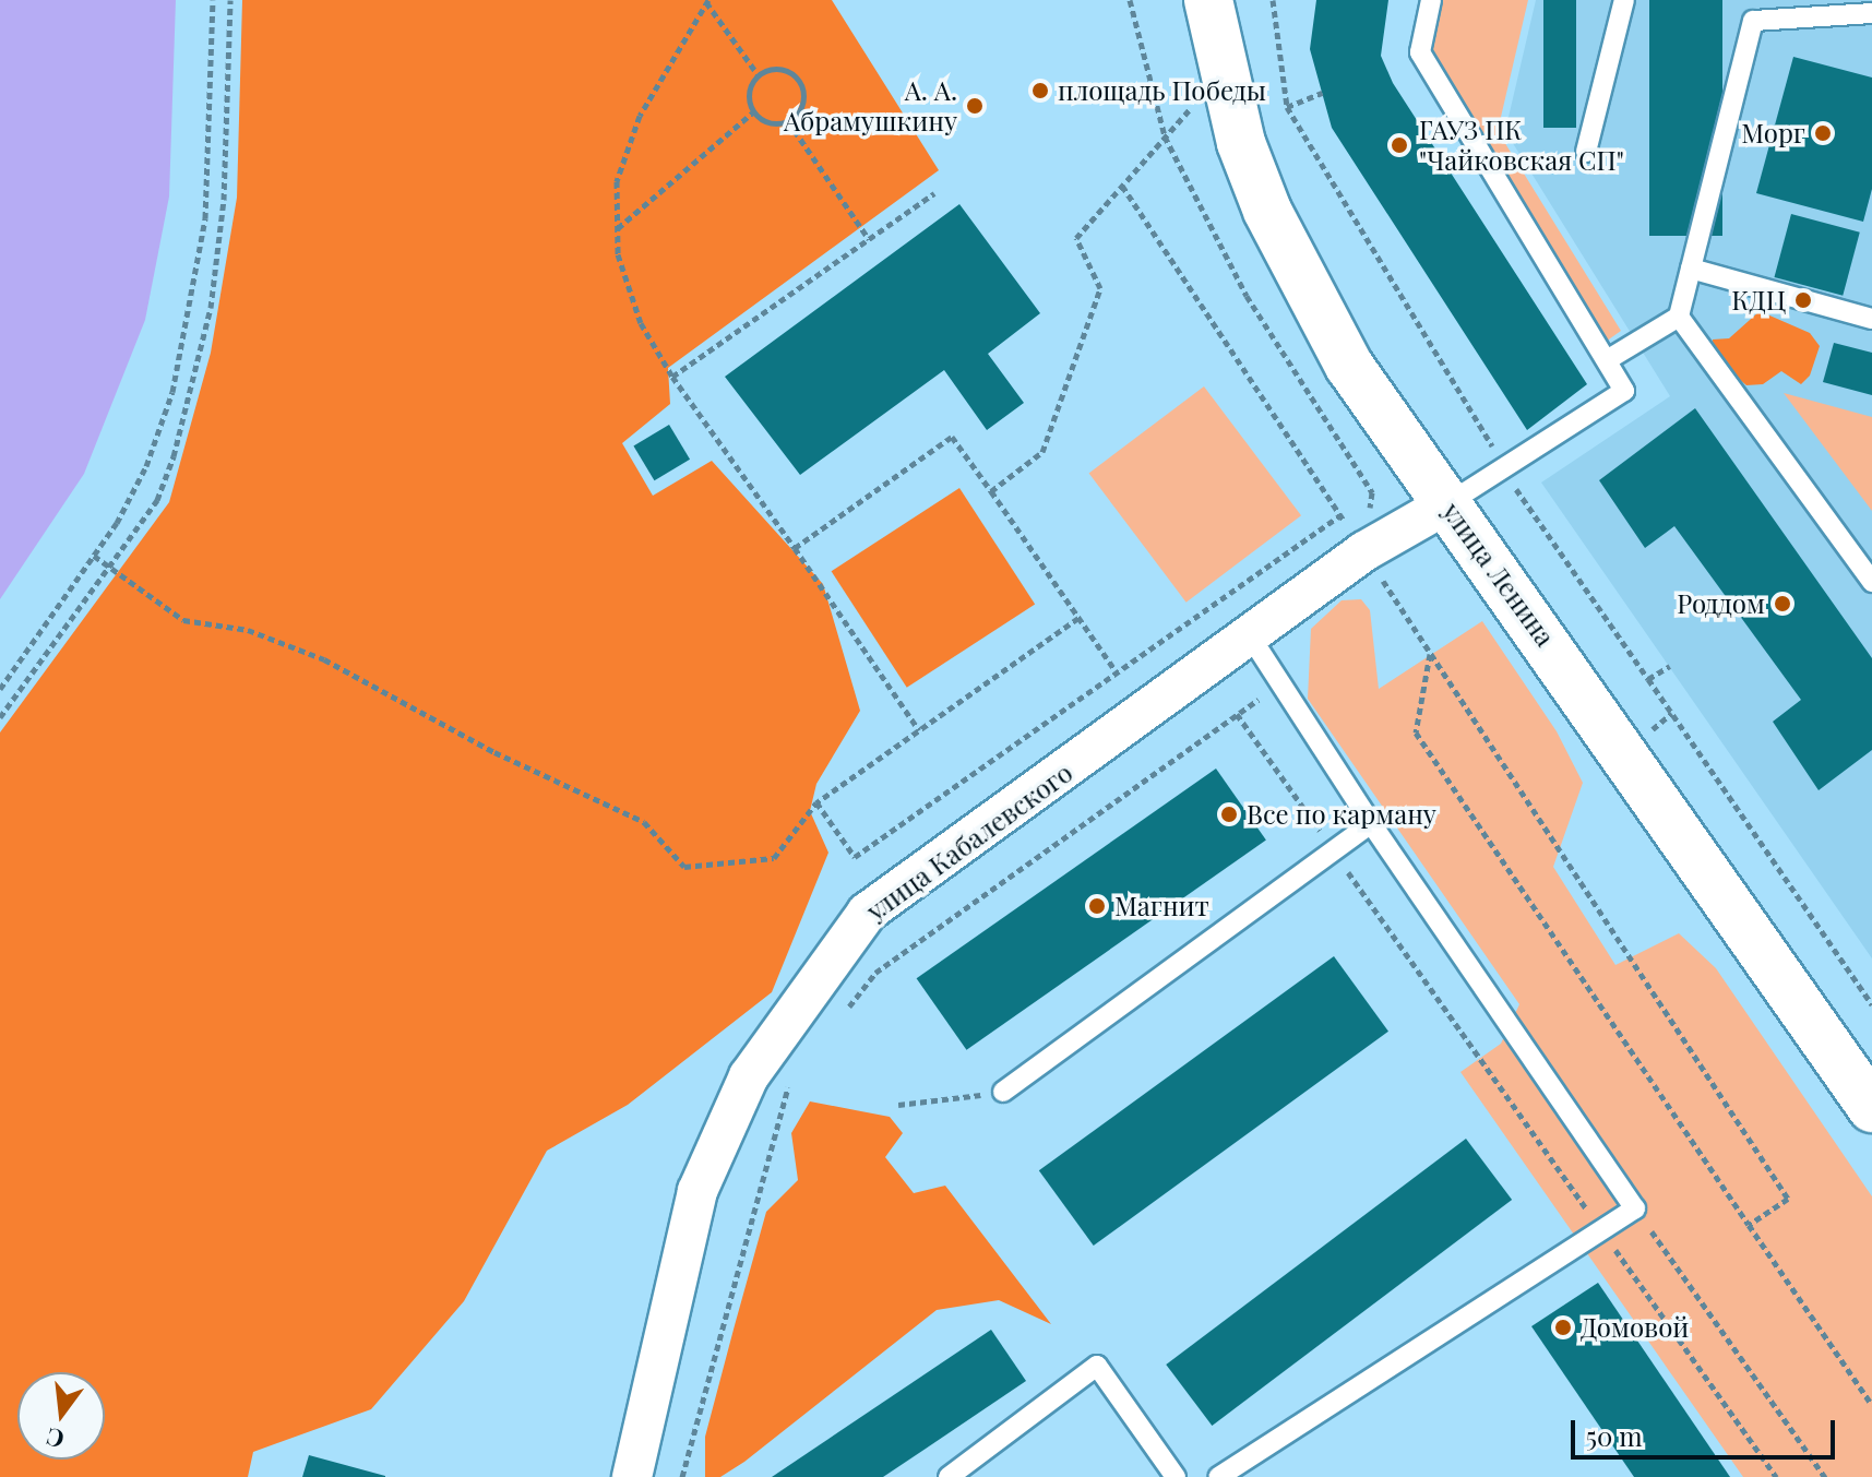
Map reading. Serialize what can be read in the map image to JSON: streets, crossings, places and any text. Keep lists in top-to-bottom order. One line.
{"streets":{"street":["улица Ленина","улица Кабалевского"]},"crossings":[["улица Ленина","улица Кабалевского"]],"places":["площадь Победы","А. А. Абрамушкину","Морг","ГАУЗ ПК \"Чайковская СП\"","КДЦ","Роддом","Все по карману","Магнит","Домовой"],"scale_bar":"50 m","north":"bottom"}
